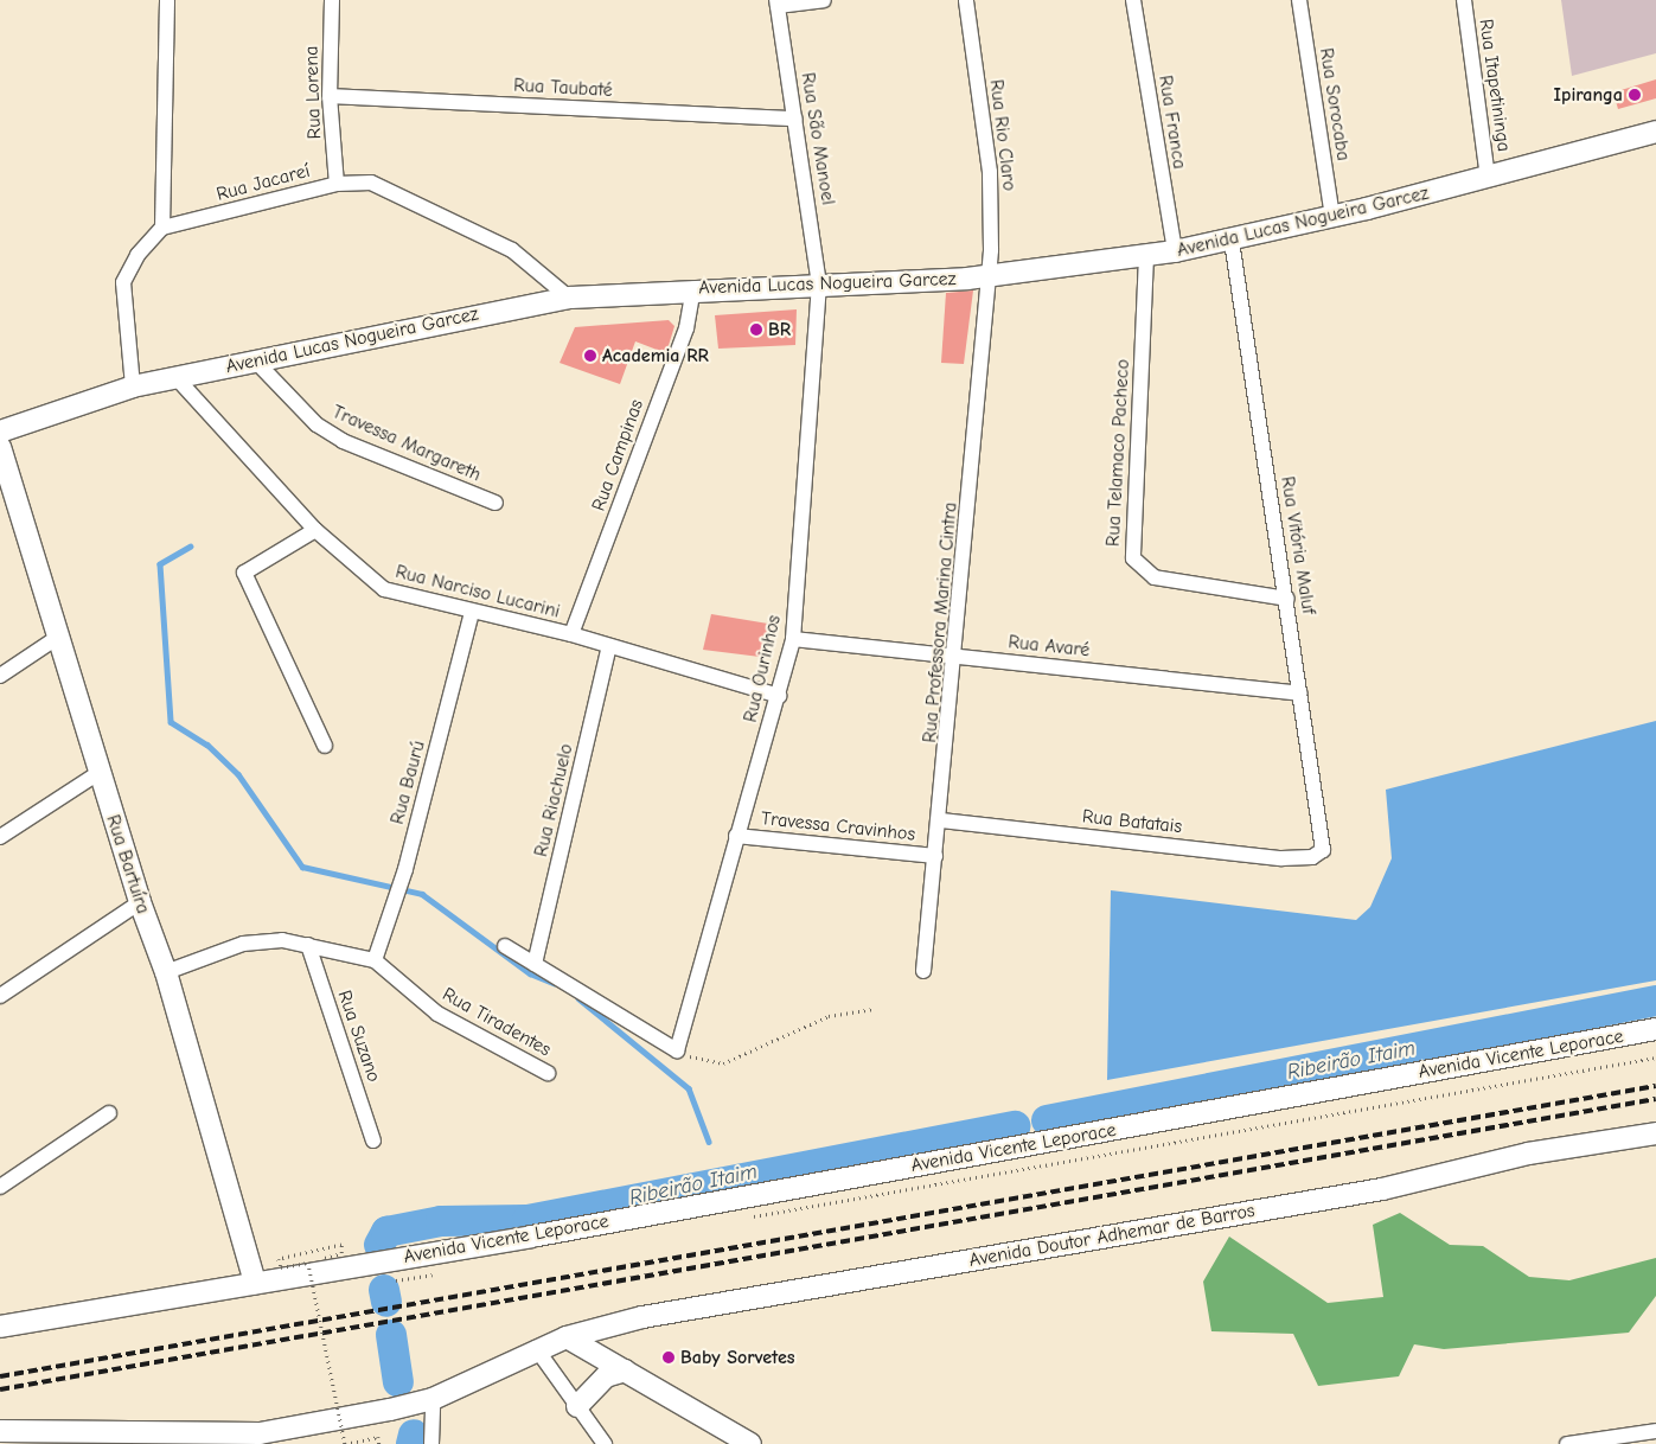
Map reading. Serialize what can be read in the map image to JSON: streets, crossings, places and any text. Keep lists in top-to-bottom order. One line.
{"streets":{"main road":["Avenida Lucas Nogueira Garcez","Rua Bartuíra","Avenida Vicente Leporace","Avenida Doutor Adhemar de Barros"],"street":["Rua Itapetininga","Rua Taubaté","Rua Lorena","Rua Sorocaba","Rua Franca","Rua Rio Claro","Rua São Manoel","Rua Jacareí","Travessa Margareth","Rua Telamaco Pacheco","Rua Campinas","Rua Vitória Maluf","Rua Narciso Lucarini","Rua Professora Marina Cintra","Rua Avaré","Rua Ourinhos","Rua Baurú","Rua Riachuelo","Rua Batatais","Travessa Cravinhos","Rua Tiradentes","Rua Suzano"]},"crossings":[["Rua Itapetininga","Avenida Lucas Nogueira Garcez"],["Rua Taubaté","Rua Lorena"],["Rua Taubaté","Rua São Manoel"],["Rua Lorena","Rua Jacareí"],["Rua Sorocaba","Avenida Lucas Nogueira Garcez"],["Rua Franca","Avenida Lucas Nogueira Garcez"],["Rua Rio Claro","Avenida Lucas Nogueira Garcez"],["Rua Rio Claro","Rua Professora Marina Cintra"],["Rua São Manoel","Avenida Lucas Nogueira Garcez"],["Rua São Manoel","Rua Ourinhos"],["Rua Jacareí","Avenida Lucas Nogueira Garcez"],["Avenida Lucas Nogueira Garcez","Travessa Margareth"],["Avenida Lucas Nogueira Garcez","Rua Telamaco Pacheco"],["Avenida Lucas Nogueira Garcez","Rua Campinas"],["Avenida Lucas Nogueira Garcez","Rua Vitória Maluf"],["Avenida Lucas Nogueira Garcez","Rua Narciso Lucarini"],["Avenida Lucas Nogueira Garcez","Rua Professora Marina Cintra"],["Avenida Lucas Nogueira Garcez","Rua Ourinhos"],["Rua Telamaco Pacheco","Rua Vitória Maluf"],["Rua Campinas","Rua Narciso Lucarini"],["Rua Vitória Maluf","Rua Avaré"],["Rua Vitória Maluf","Rua Batatais"],["Rua Narciso Lucarini","Rua Ourinhos"],["Rua Narciso Lucarini","Rua Baurú"],["Rua Narciso Lucarini","Rua Riachuelo"],["Rua Professora Marina Cintra","Rua Avaré"],["Rua Professora Marina Cintra","Rua Batatais"],["Rua Professora Marina Cintra","Travessa Cravinhos"],["Rua Avaré","Rua Ourinhos"],["Rua Ourinhos","Travessa Cravinhos"],["Rua Baurú","Rua Tiradentes"],["Rua Bartuíra","Rua Tiradentes"],["Rua Bartuíra","Avenida Vicente Leporace"],["Rua Tiradentes","Rua Suzano"]],"water":["Ribeirão Itaim"],"places":["Ipiranga","BR","Academia RR","Baby Sorvetes"]}
